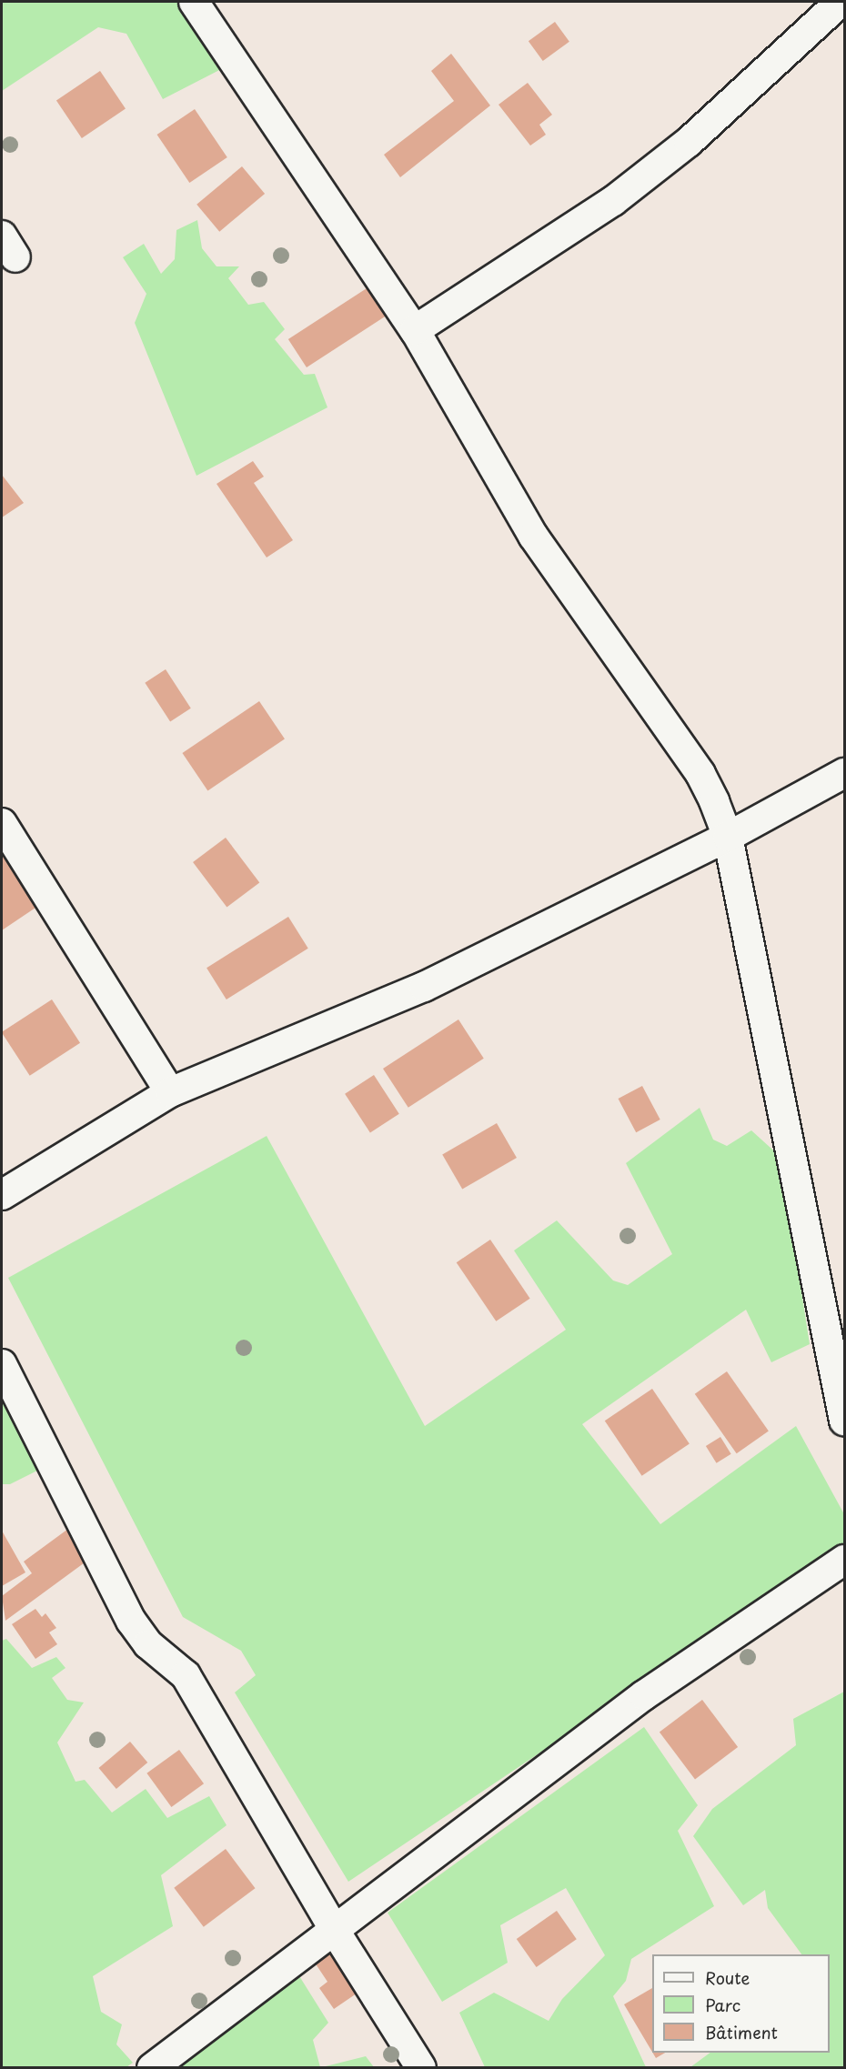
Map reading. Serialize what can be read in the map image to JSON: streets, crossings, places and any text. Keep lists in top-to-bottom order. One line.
{"legend":["Route","Parc","Bâtiment"]}
